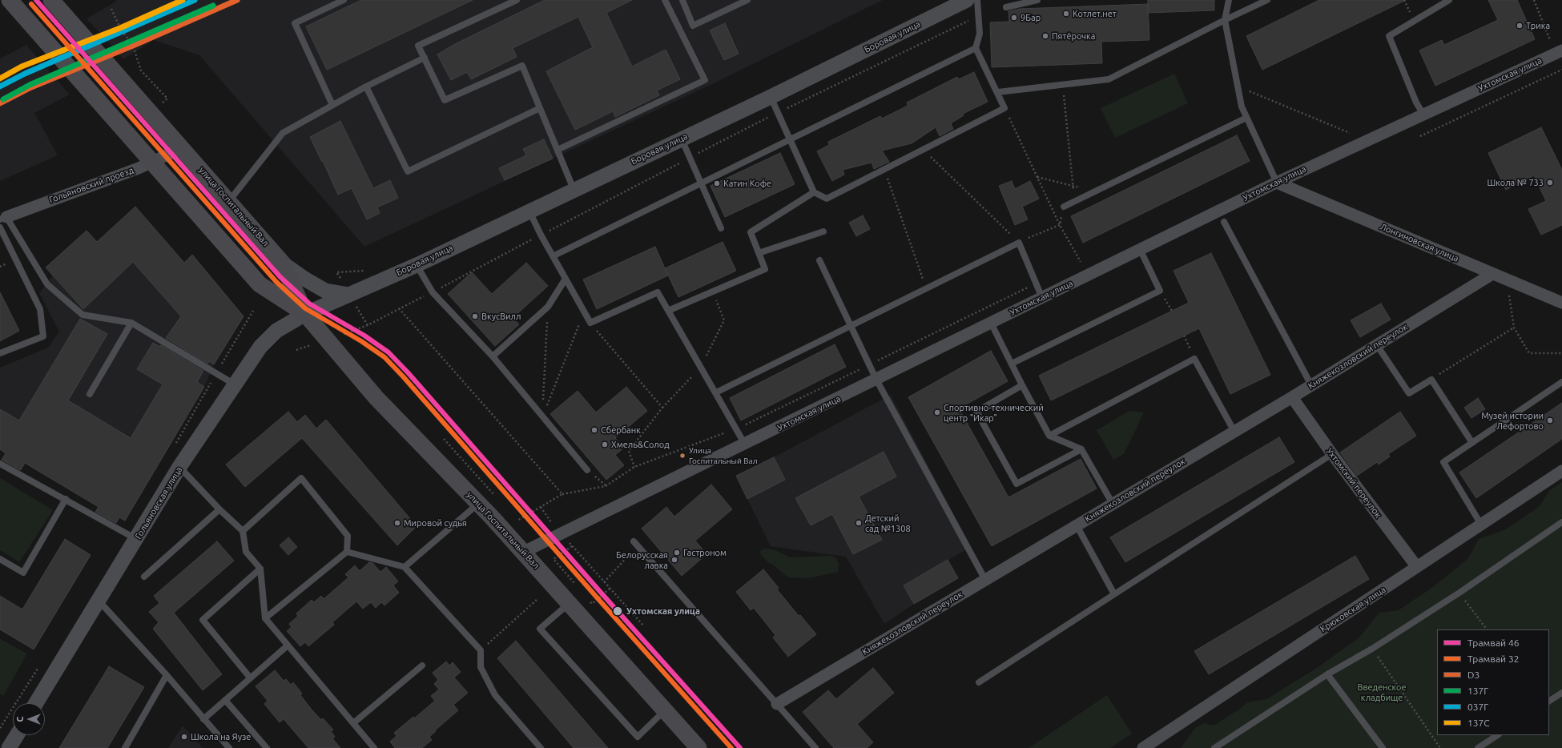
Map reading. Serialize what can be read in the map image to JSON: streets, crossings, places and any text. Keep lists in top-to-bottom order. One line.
{"streets":{"main road":["улица Госпитальный Вал"],"street":["Боровая улица","Ухтомская улица","Гольяновский проезд","Лонгиновская улица","Княжекозловский переулок","Ухтомский переулок","Гольяновская улица","Крюковская улица"]},"crossings":[["Боровая улица","улица Госпитальный Вал"],["Боровая улица","Гольяновская улица"],["Ухтомская улица","улица Госпитальный Вал"],["Ухтомская улица","Лонгиновская улица"],["Гольяновский проезд","улица Госпитальный Вал"],["улица Госпитальный Вал","Гольяновская улица"],["Лонгиновская улица","Княжекозловский переулок"],["Княжекозловский переулок","Ухтомский переулок"],["Ухтомский переулок","Крюковская улица"]],"parks":["Введенское кладбище"],"places":["Котлет.нет","9Бар","Трика","Пятёрочка","Школа № 733","Катин Кофе","ВкусВилл","Спортивно-технический центр \"Икар\"","Музей истории Лефортово","Сбербанк","Хмель&Солод","Улица Госпитальный Вал","Мировой судья","Детский сад №1308","Гастроном","Белорусская лавка","Ухтомская улица","Школа на Яузе"],"lines":["tram line 46","transit line D3","transit line 037Г","transit line 137С","tram line 32","transit line 137Г"],"legend":["Трамвай 46","Трамвай 32","D3","137Г","037Г","137С"],"north":"left"}
